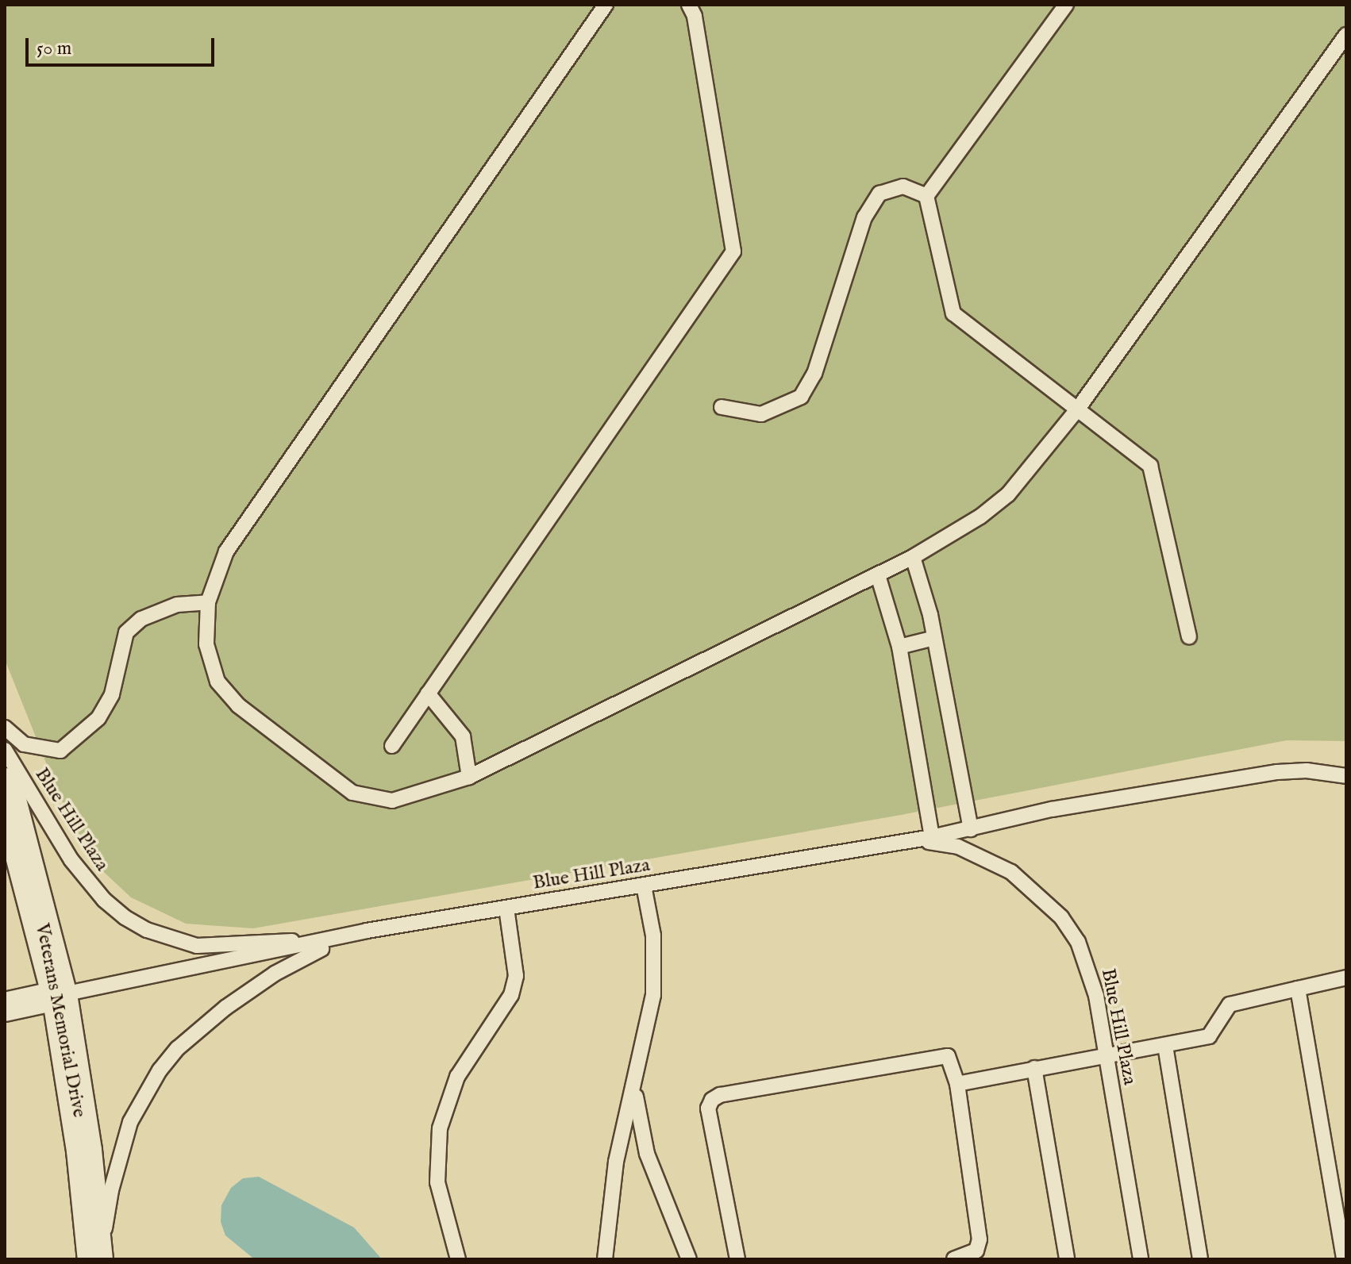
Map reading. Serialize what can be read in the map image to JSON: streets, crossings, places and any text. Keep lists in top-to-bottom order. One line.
{"streets":{"street":["Veterans Memorial Drive"],"lane":["Blue Hill Plaza"]},"crossings":[["Blue Hill Plaza","Veterans Memorial Drive"]],"scale_bar":"50 m"}
